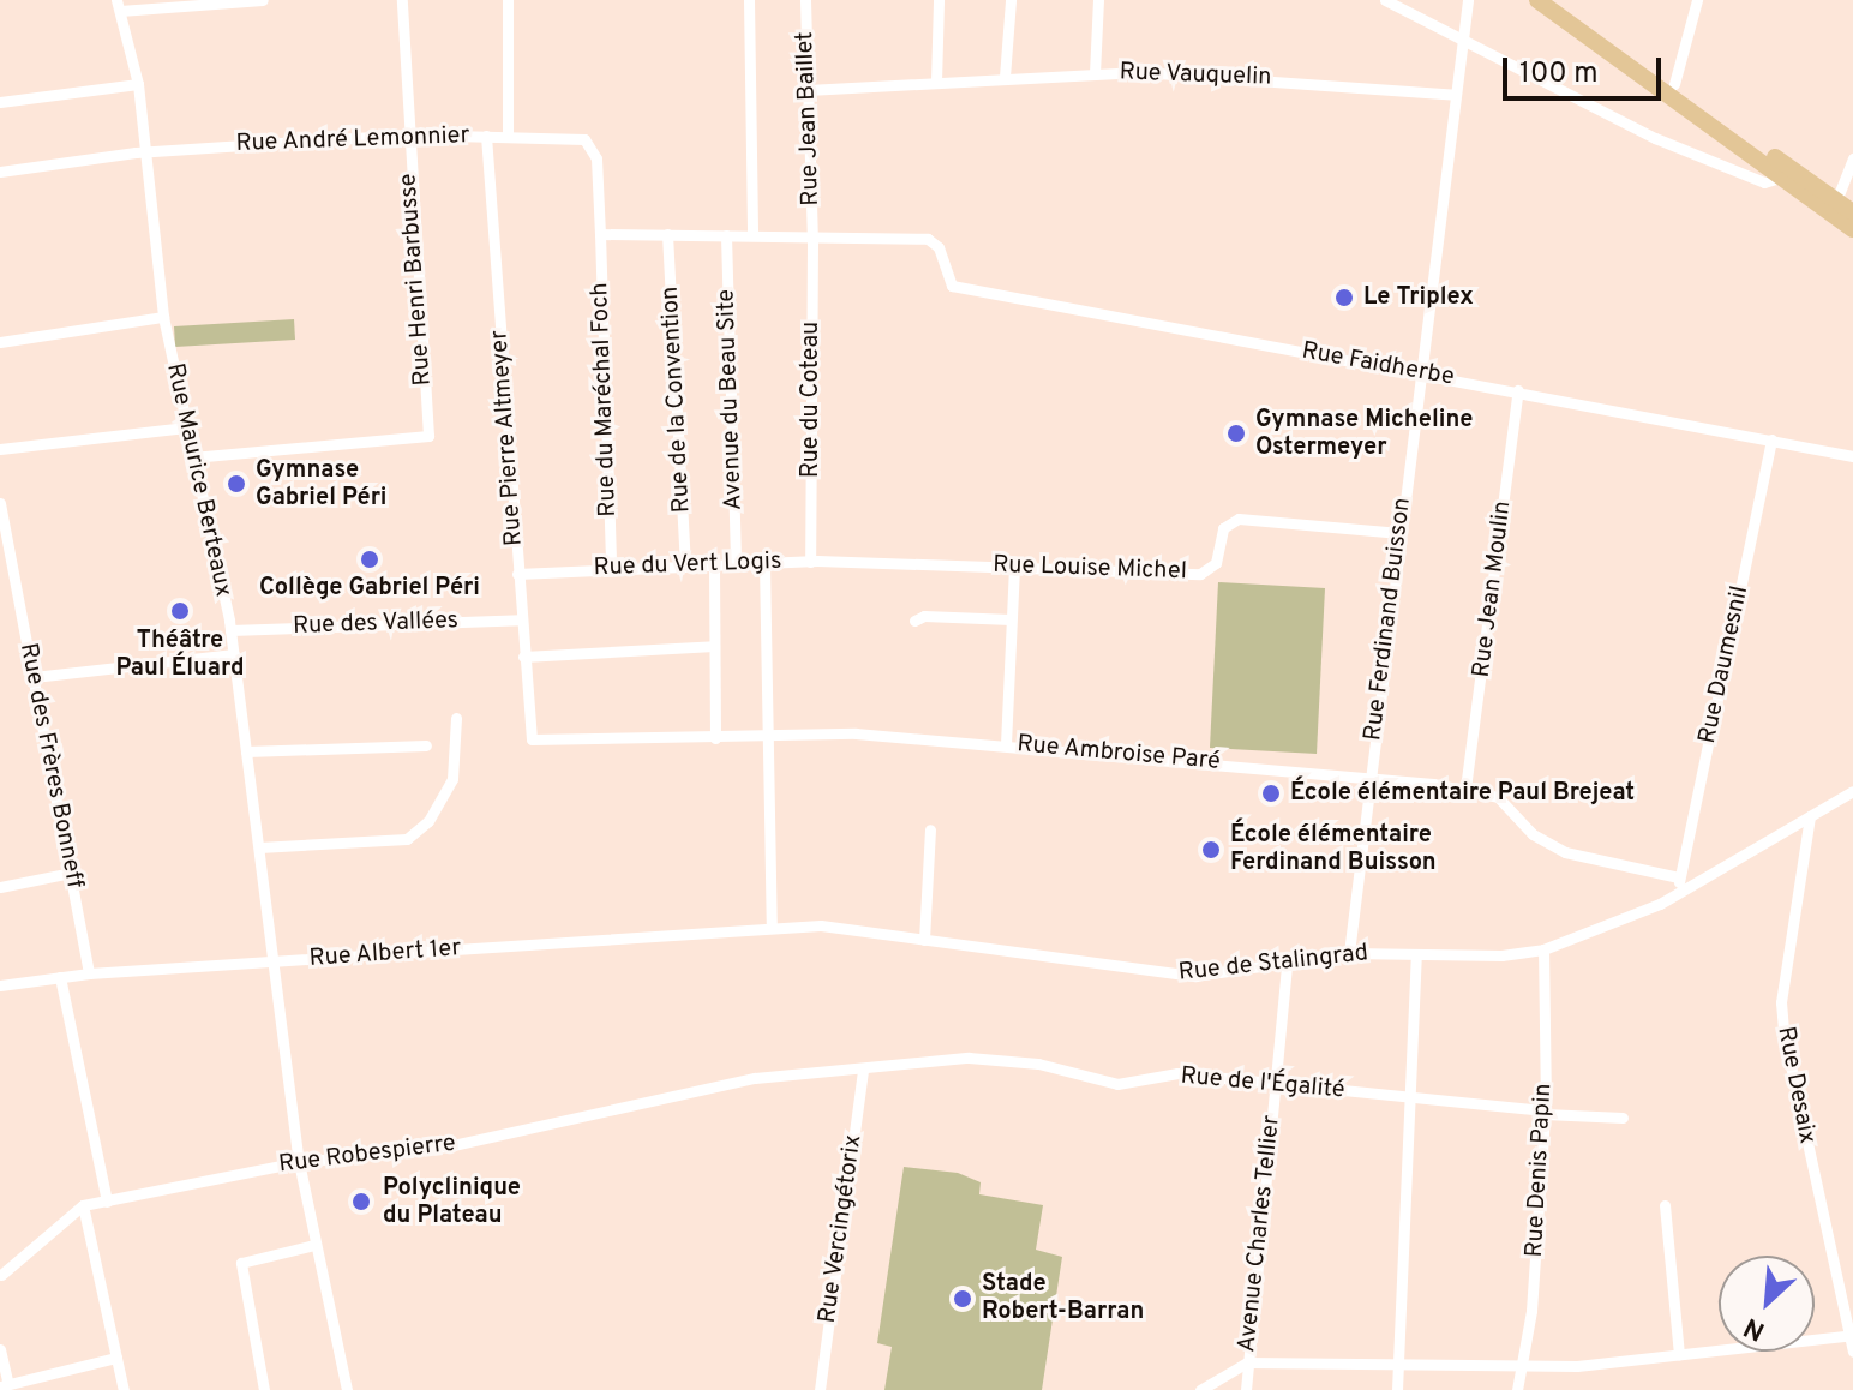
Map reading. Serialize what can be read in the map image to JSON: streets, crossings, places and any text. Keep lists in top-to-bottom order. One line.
{"streets":{"street":["Rue Vauquelin","Rue Jean Baillet","Rue André Lemonnier","Rue Henri Barbusse","Rue Faidherbe","Rue du Maréchal Foch","Rue de la Convention","Avenue du Beau Site","Rue du Coteau","Rue Pierre Altmeyer","Rue Maurice Berteaux","Rue du Vert Logis","Rue Louise Michel","Rue Jean Moulin","Rue Ferdinand Buisson","Rue des Vallées","Rue Daumesnil","Rue Ambroise Paré","Rue des Frères Bonneff","Rue Albert 1er","Rue de Stalingrad","Rue de l'Égalité","Rue Desaix","Rue Robespierre","Rue Denis Papin","Rue Vercingétorix","Avenue Charles Tellier"]},"crossings":[["Rue Vauquelin","Rue Jean Baillet"],["Rue Vauquelin","Rue Ferdinand Buisson"],["Rue Jean Baillet","Rue Faidherbe"],["Rue Jean Baillet","Rue du Coteau"],["Rue André Lemonnier","Rue Henri Barbusse"],["Rue André Lemonnier","Rue du Maréchal Foch"],["Rue André Lemonnier","Rue Pierre Altmeyer"],["Rue André Lemonnier","Rue Maurice Berteaux"],["Rue Henri Barbusse","Rue Maurice Berteaux"],["Rue Faidherbe","Rue du Coteau"],["Rue Faidherbe","Rue Jean Moulin"],["Rue Faidherbe","Rue Ferdinand Buisson"],["Rue Faidherbe","Rue Daumesnil"],["Rue du Maréchal Foch","Rue du Vert Logis"],["Rue de la Convention","Rue du Vert Logis"],["Avenue du Beau Site","Rue du Vert Logis"],["Rue du Coteau","Rue du Vert Logis"],["Rue Pierre Altmeyer","Rue du Vert Logis"],["Rue Pierre Altmeyer","Rue des Vallées"],["Rue Pierre Altmeyer","Rue Ambroise Paré"],["Rue Maurice Berteaux","Rue des Vallées"],["Rue Maurice Berteaux","Rue Albert 1er"],["Rue Maurice Berteaux","Rue Robespierre"],["Rue du Vert Logis","Rue Louise Michel"],["Rue Louise Michel","Rue Ferdinand Buisson"],["Rue Jean Moulin","Rue Ambroise Paré"],["Rue Ferdinand Buisson","Rue Ambroise Paré"],["Rue Ferdinand Buisson","Rue de Stalingrad"],["Rue Daumesnil","Rue Ambroise Paré"],["Rue Daumesnil","Rue de Stalingrad"],["Rue Ambroise Paré","Rue de Stalingrad"],["Rue des Frères Bonneff","Rue Albert 1er"],["Rue Albert 1er","Rue de Stalingrad"],["Rue de Stalingrad","Rue Desaix"],["Rue de Stalingrad","Rue Denis Papin"],["Rue de Stalingrad","Avenue Charles Tellier"],["Rue de l'Égalité","Rue Robespierre"],["Rue de l'Égalité","Rue Denis Papin"],["Rue de l'Égalité","Rue Vercingétorix"],["Rue de l'Égalité","Avenue Charles Tellier"]],"places":["Le Triplex","Gymnase Micheline Ostermeyer","Gymnase Gabriel Péri","Collège Gabriel Péri","Théâtre Paul Éluard","École élémentaire Paul Brejeat","École élémentaire Ferdinand Buisson","Polyclinique du Plateau","Stade Robert-Barran"],"scale_bar":"100 m","north":"bottom left"}
